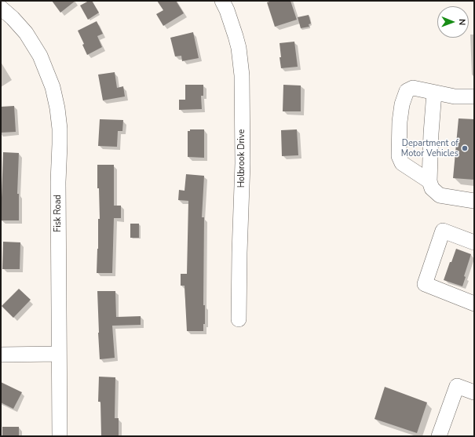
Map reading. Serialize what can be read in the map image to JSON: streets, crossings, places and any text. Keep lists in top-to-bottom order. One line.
{"streets":{"street":["Holbrook Drive","Fisk Road"]},"places":["Department of Motor Vehicles"],"north":"right"}
